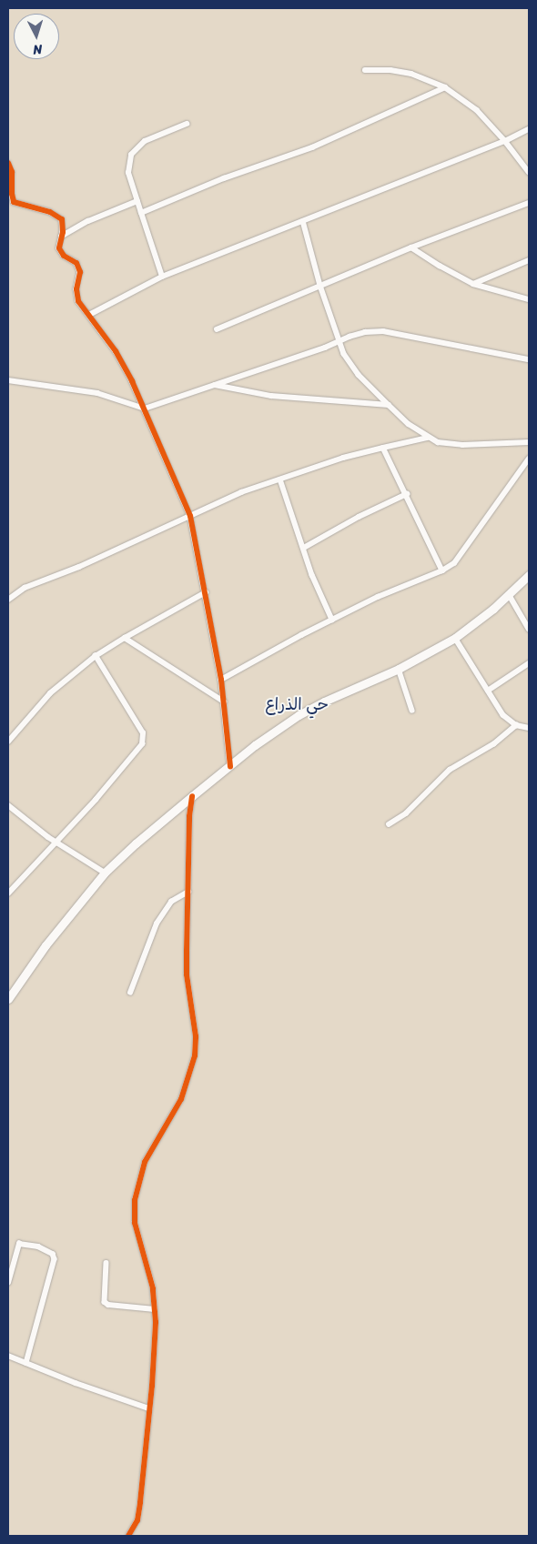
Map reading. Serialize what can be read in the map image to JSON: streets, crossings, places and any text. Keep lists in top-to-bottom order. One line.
{"districts":["حي الذراع"],"north":"bottom"}
